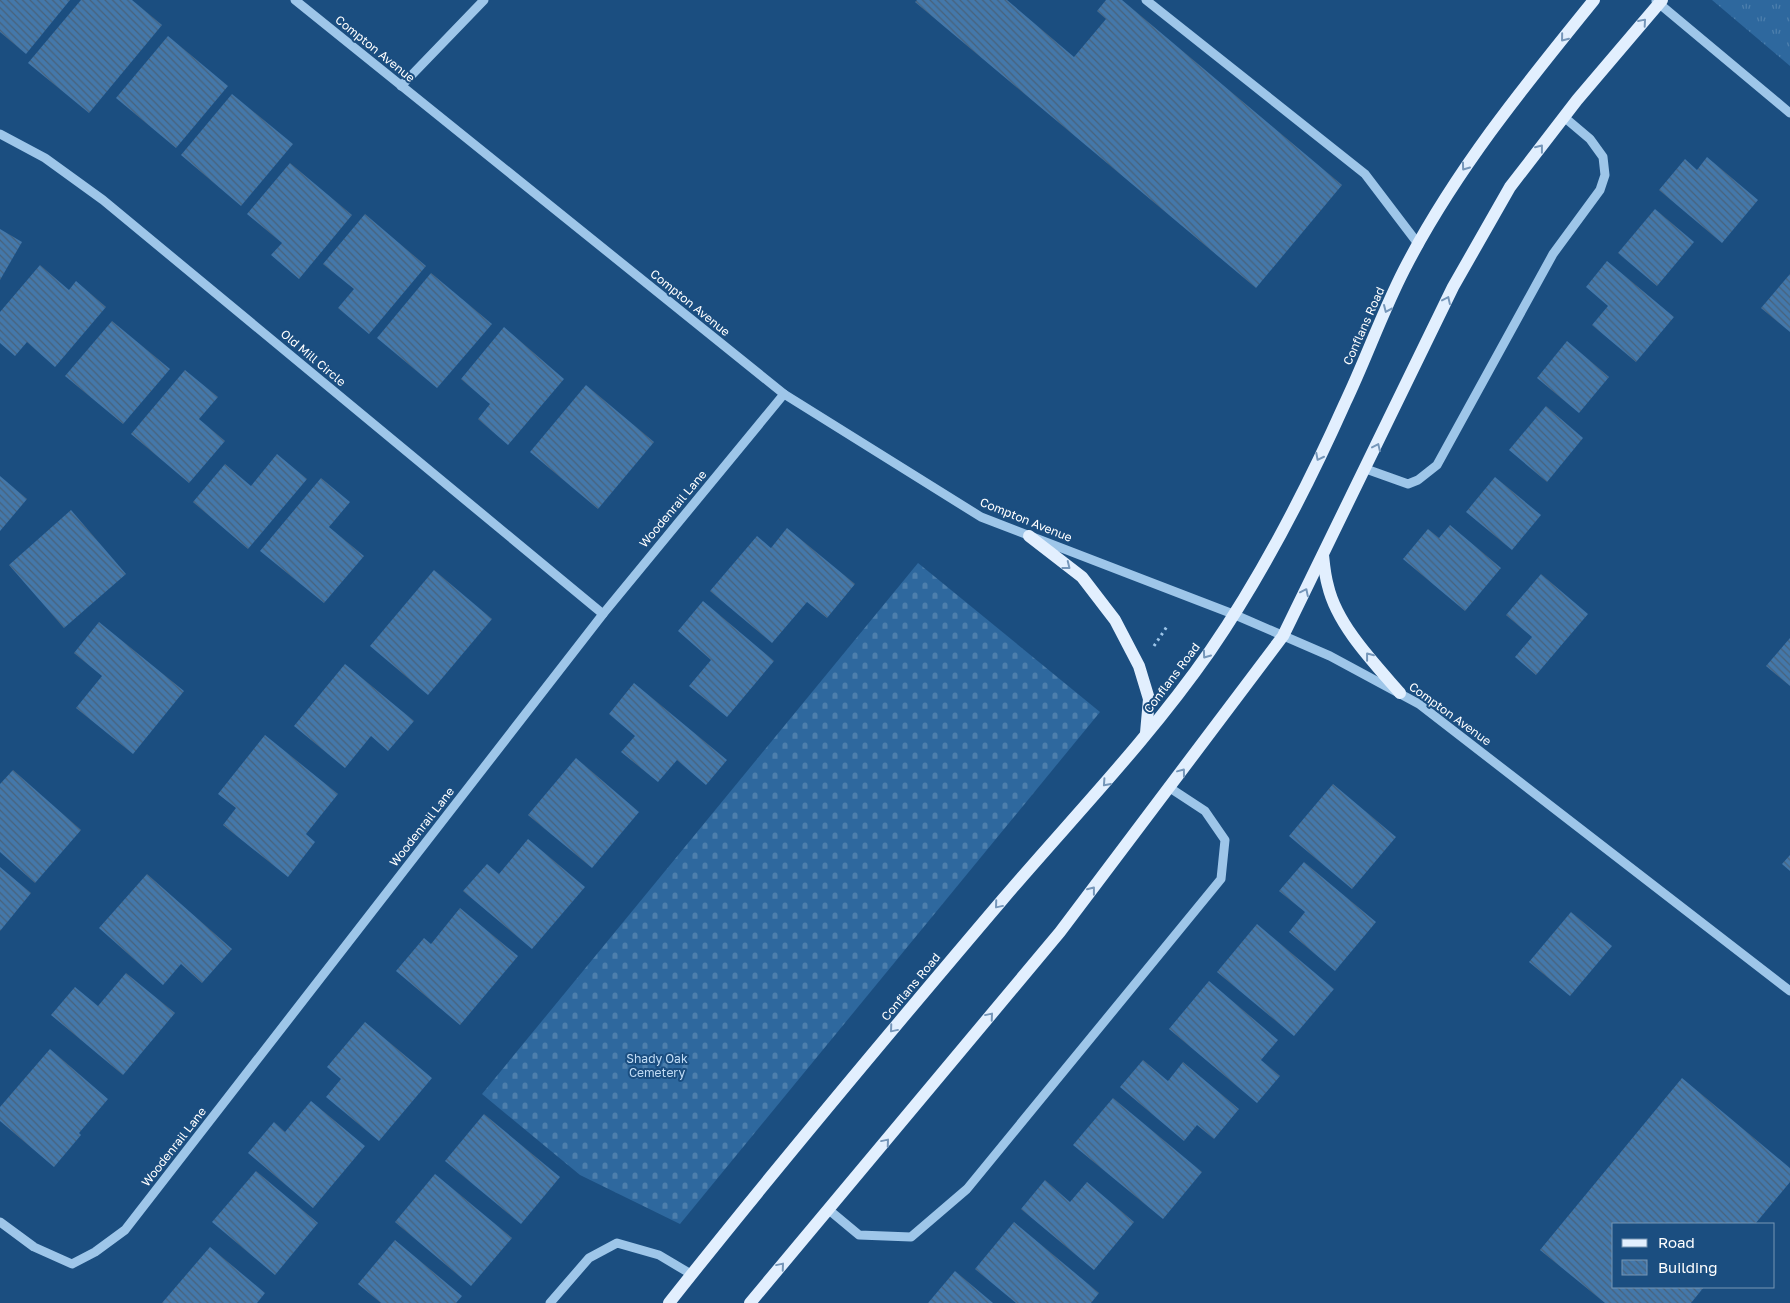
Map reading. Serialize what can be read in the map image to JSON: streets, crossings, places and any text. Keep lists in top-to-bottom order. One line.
{"streets":{"main road":["Conflans Road"],"street":["Compton Avenue","Old Mill Circle","Woodenrail Lane"]},"crossings":[["Compton Avenue","Conflans Road"],["Compton Avenue","Woodenrail Lane"],["Old Mill Circle","Woodenrail Lane"]],"parks":["Shady Oak Cemetery"],"legend":["Road","Building"]}
